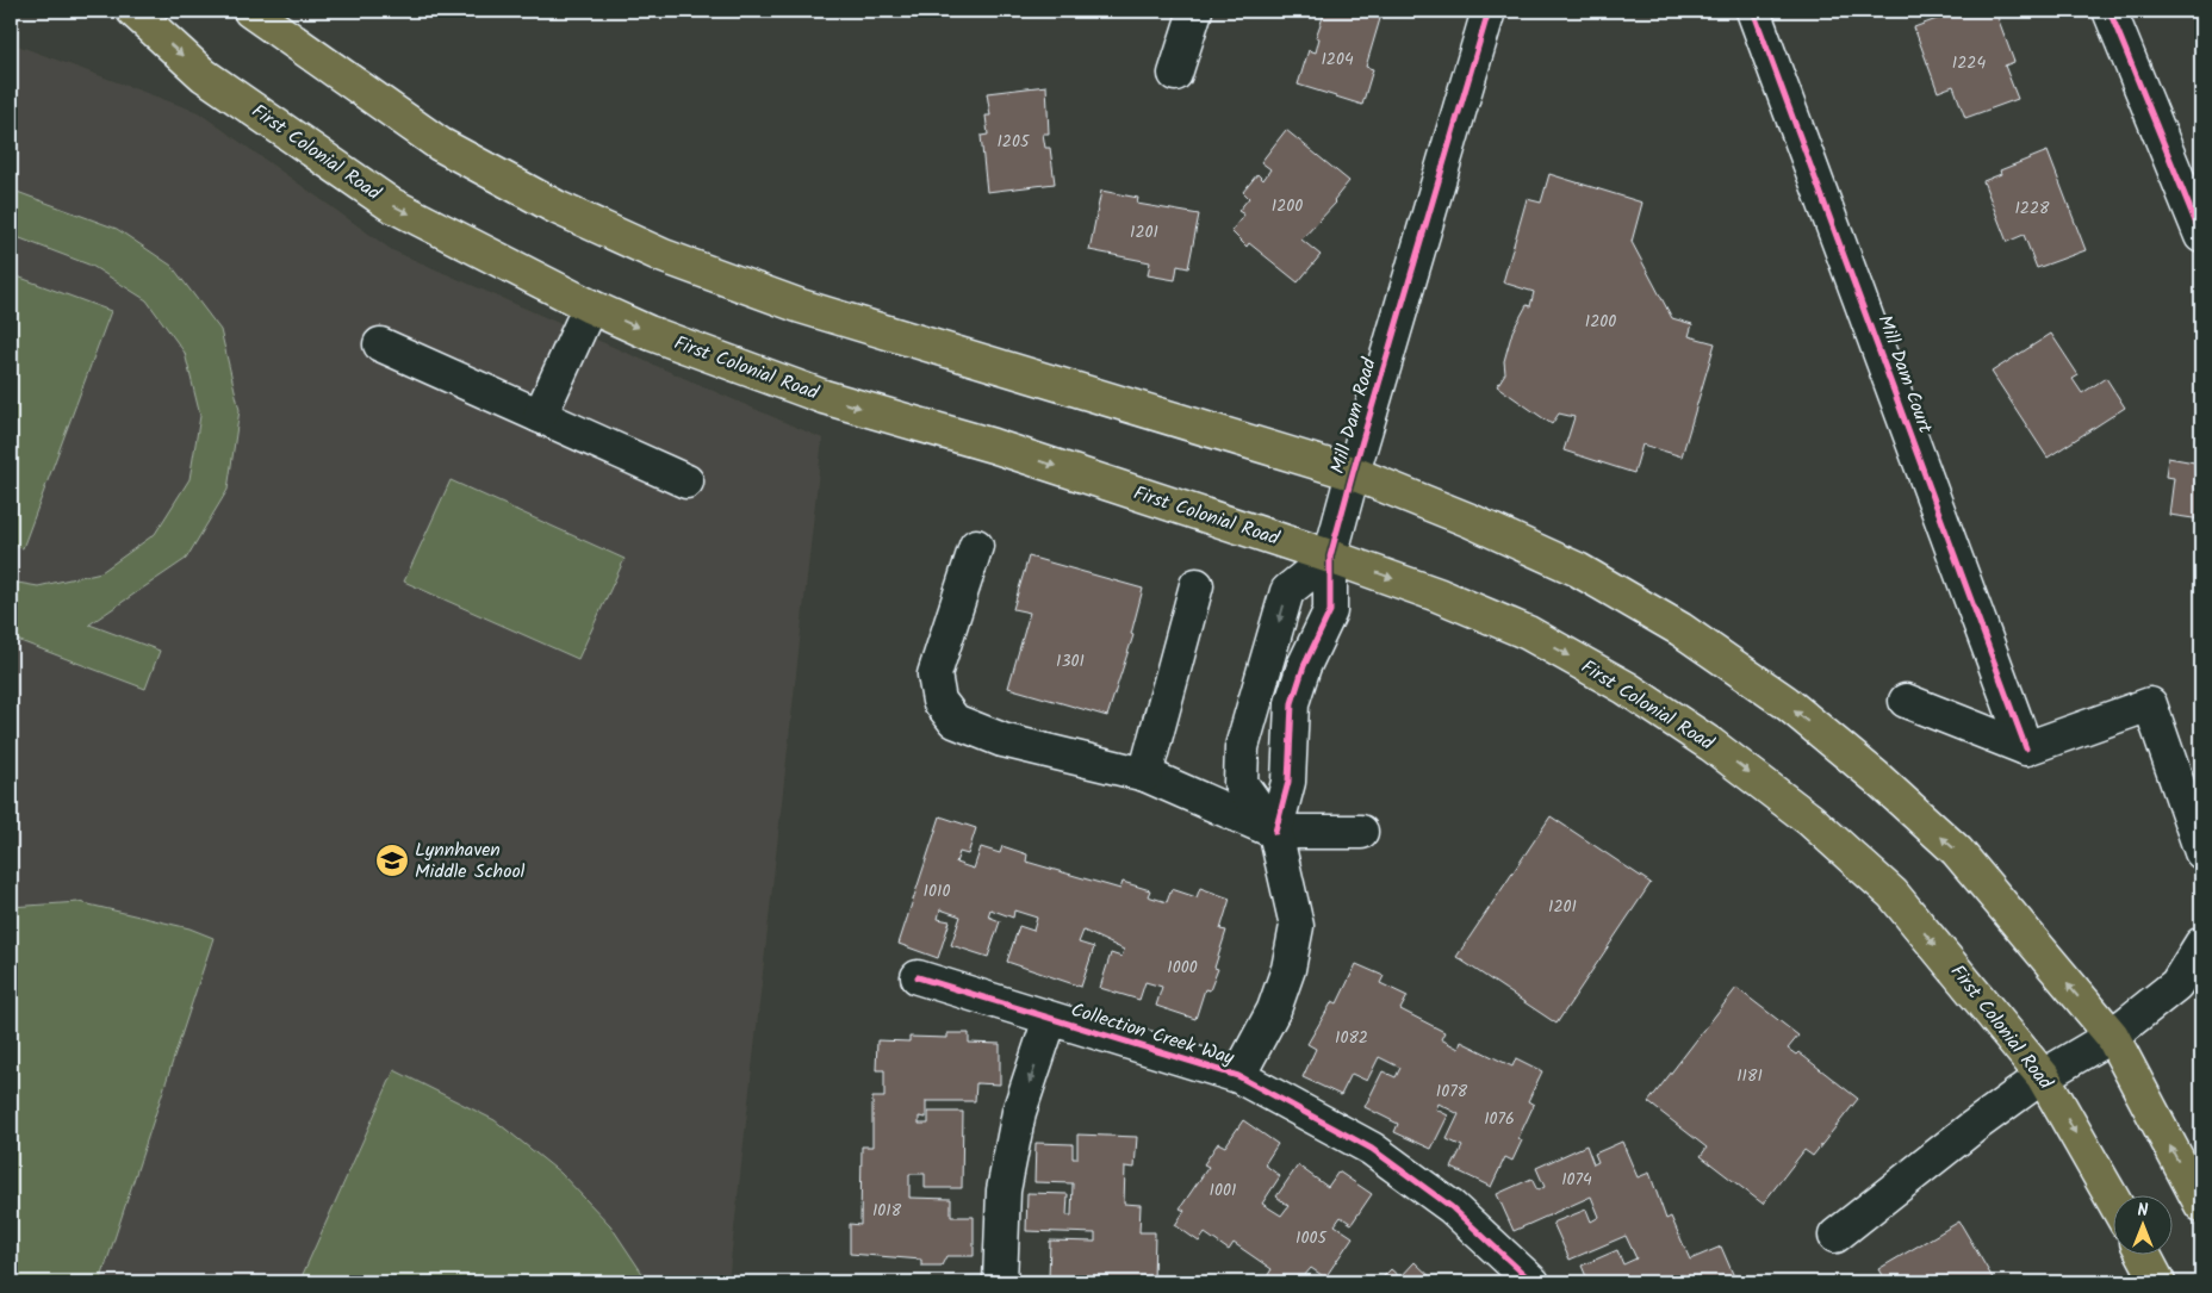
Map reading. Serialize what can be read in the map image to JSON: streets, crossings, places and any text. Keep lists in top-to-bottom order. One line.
{"streets":{"main road":["First Colonial Road"],"street":["Mill Dam Court","Mill Dam Road","Collection Creek Way"]},"crossings":[["First Colonial Road","Mill Dam Road"],["Mill Dam Road","Collection Creek Way"]],"places":{"school or university":["Lynnhaven Middle School"]},"house_numbers":["1204","1224","1205","1200","1228","1201","1200","1301","1010","1201","1000","1082","1181","1078","1076","1074","1001","1018","1005"],"north":"top"}
